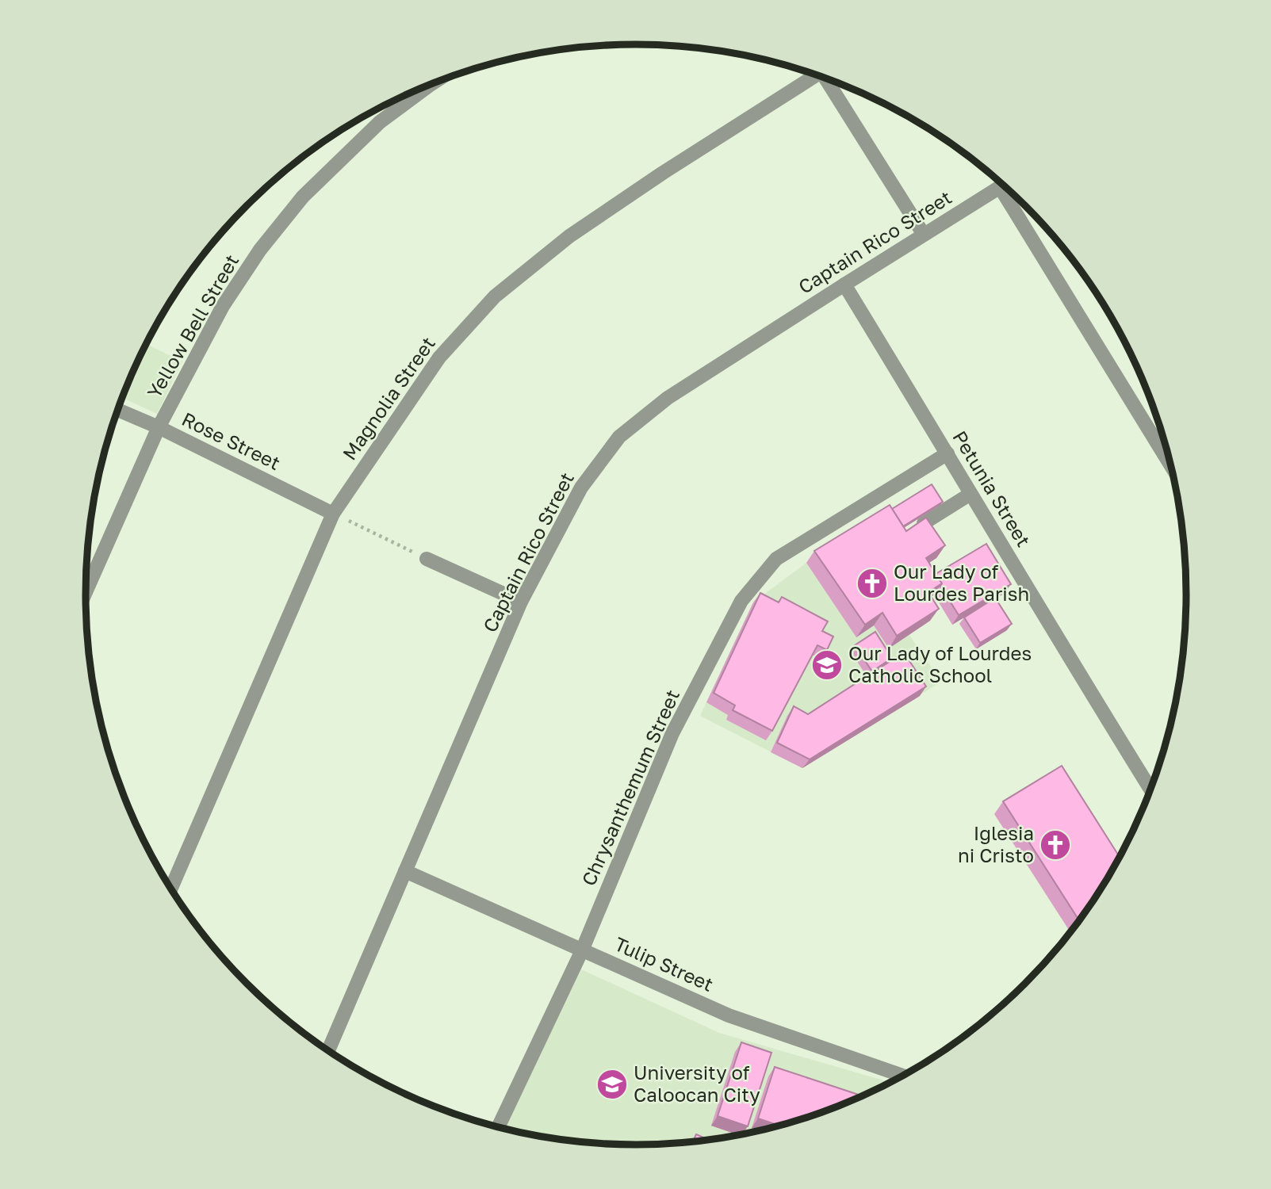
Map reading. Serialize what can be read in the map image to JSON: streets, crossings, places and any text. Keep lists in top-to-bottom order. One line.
{"streets":{"street":["Captain Rico Street","Yellow Bell Street","Magnolia Street","Rose Street","Petunia Street","Chrysanthemum Street","Tulip Street"]},"crossings":[["Captain Rico Street","Petunia Street"],["Captain Rico Street","Tulip Street"],["Yellow Bell Street","Rose Street"],["Magnolia Street","Rose Street"],["Petunia Street","Chrysanthemum Street"],["Chrysanthemum Street","Tulip Street"]],"places":{"church":["Our Lady of Lourdes Parish","Iglesia ni Cristo"],"school or university":["Our Lady of Lourdes Catholic School","University of Caloocan City"]}}
